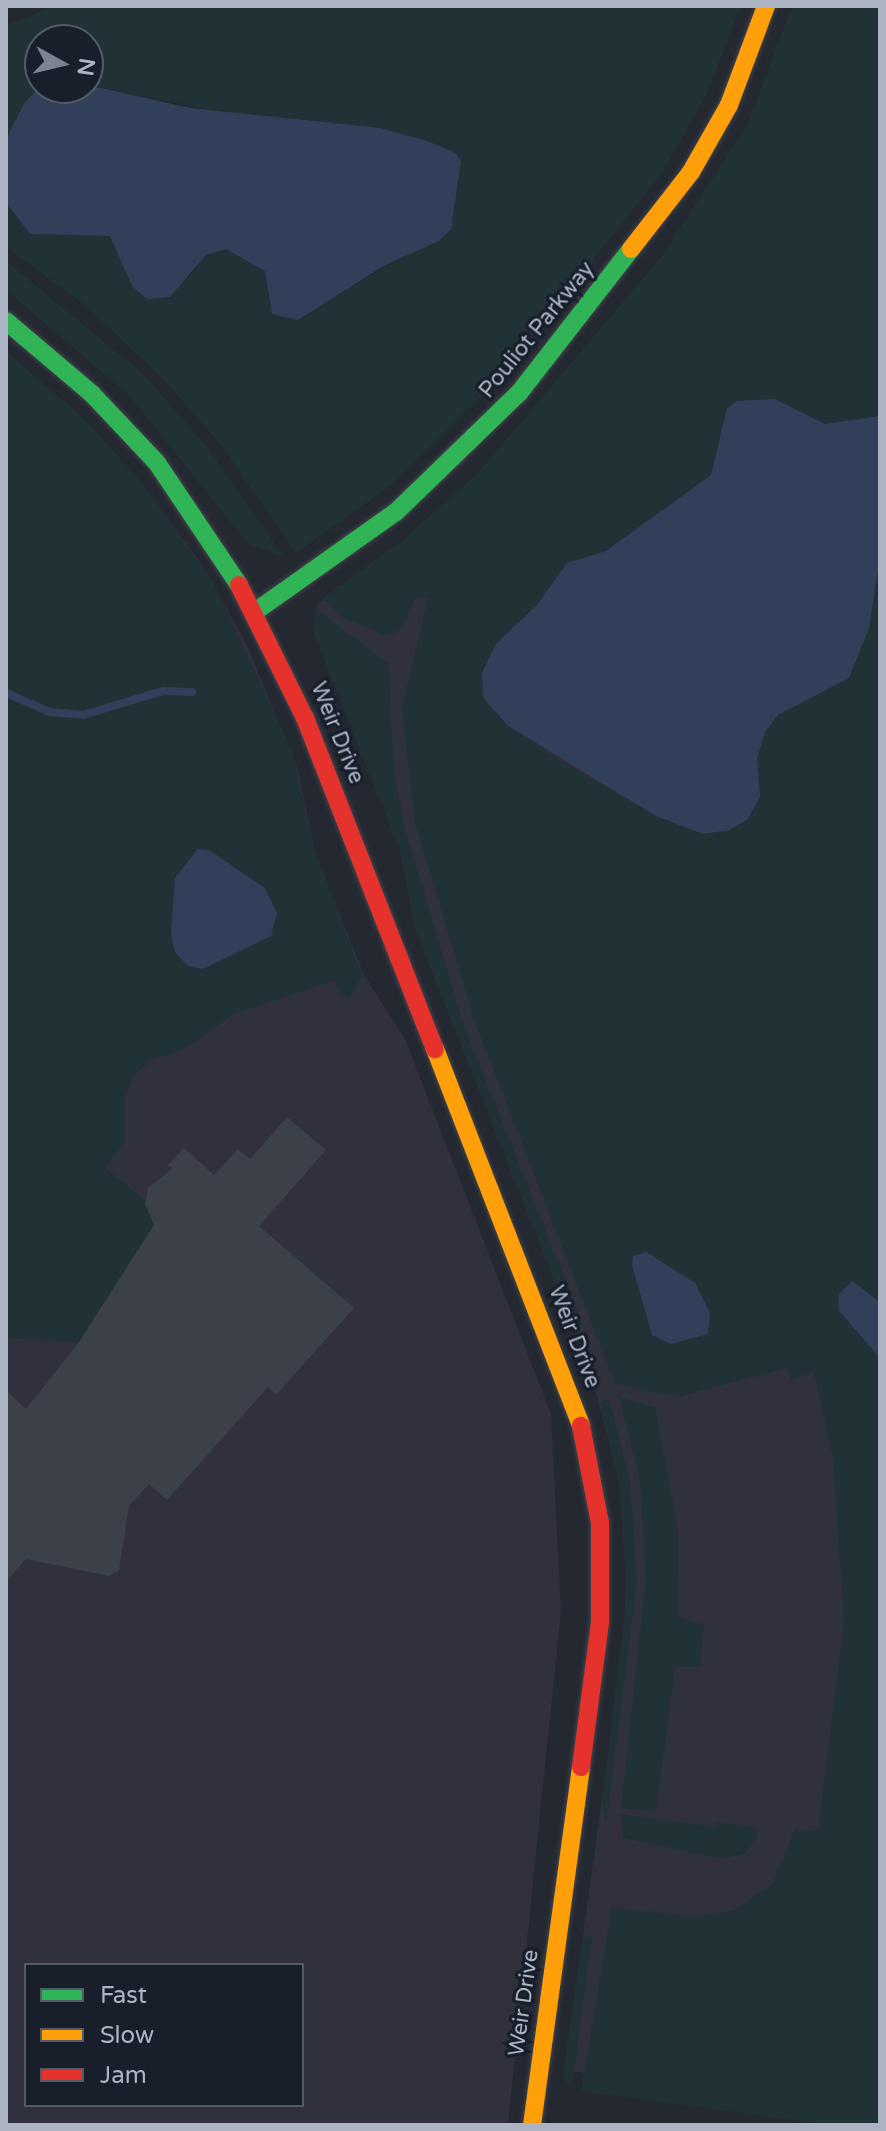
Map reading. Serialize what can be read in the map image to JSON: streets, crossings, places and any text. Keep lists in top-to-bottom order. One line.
{"streets":{"street":["Pouliot Parkway","Weir Drive"]},"crossings":[["Pouliot Parkway","Weir Drive"]],"legend":["Fast","Slow","Jam"],"north":"right"}
